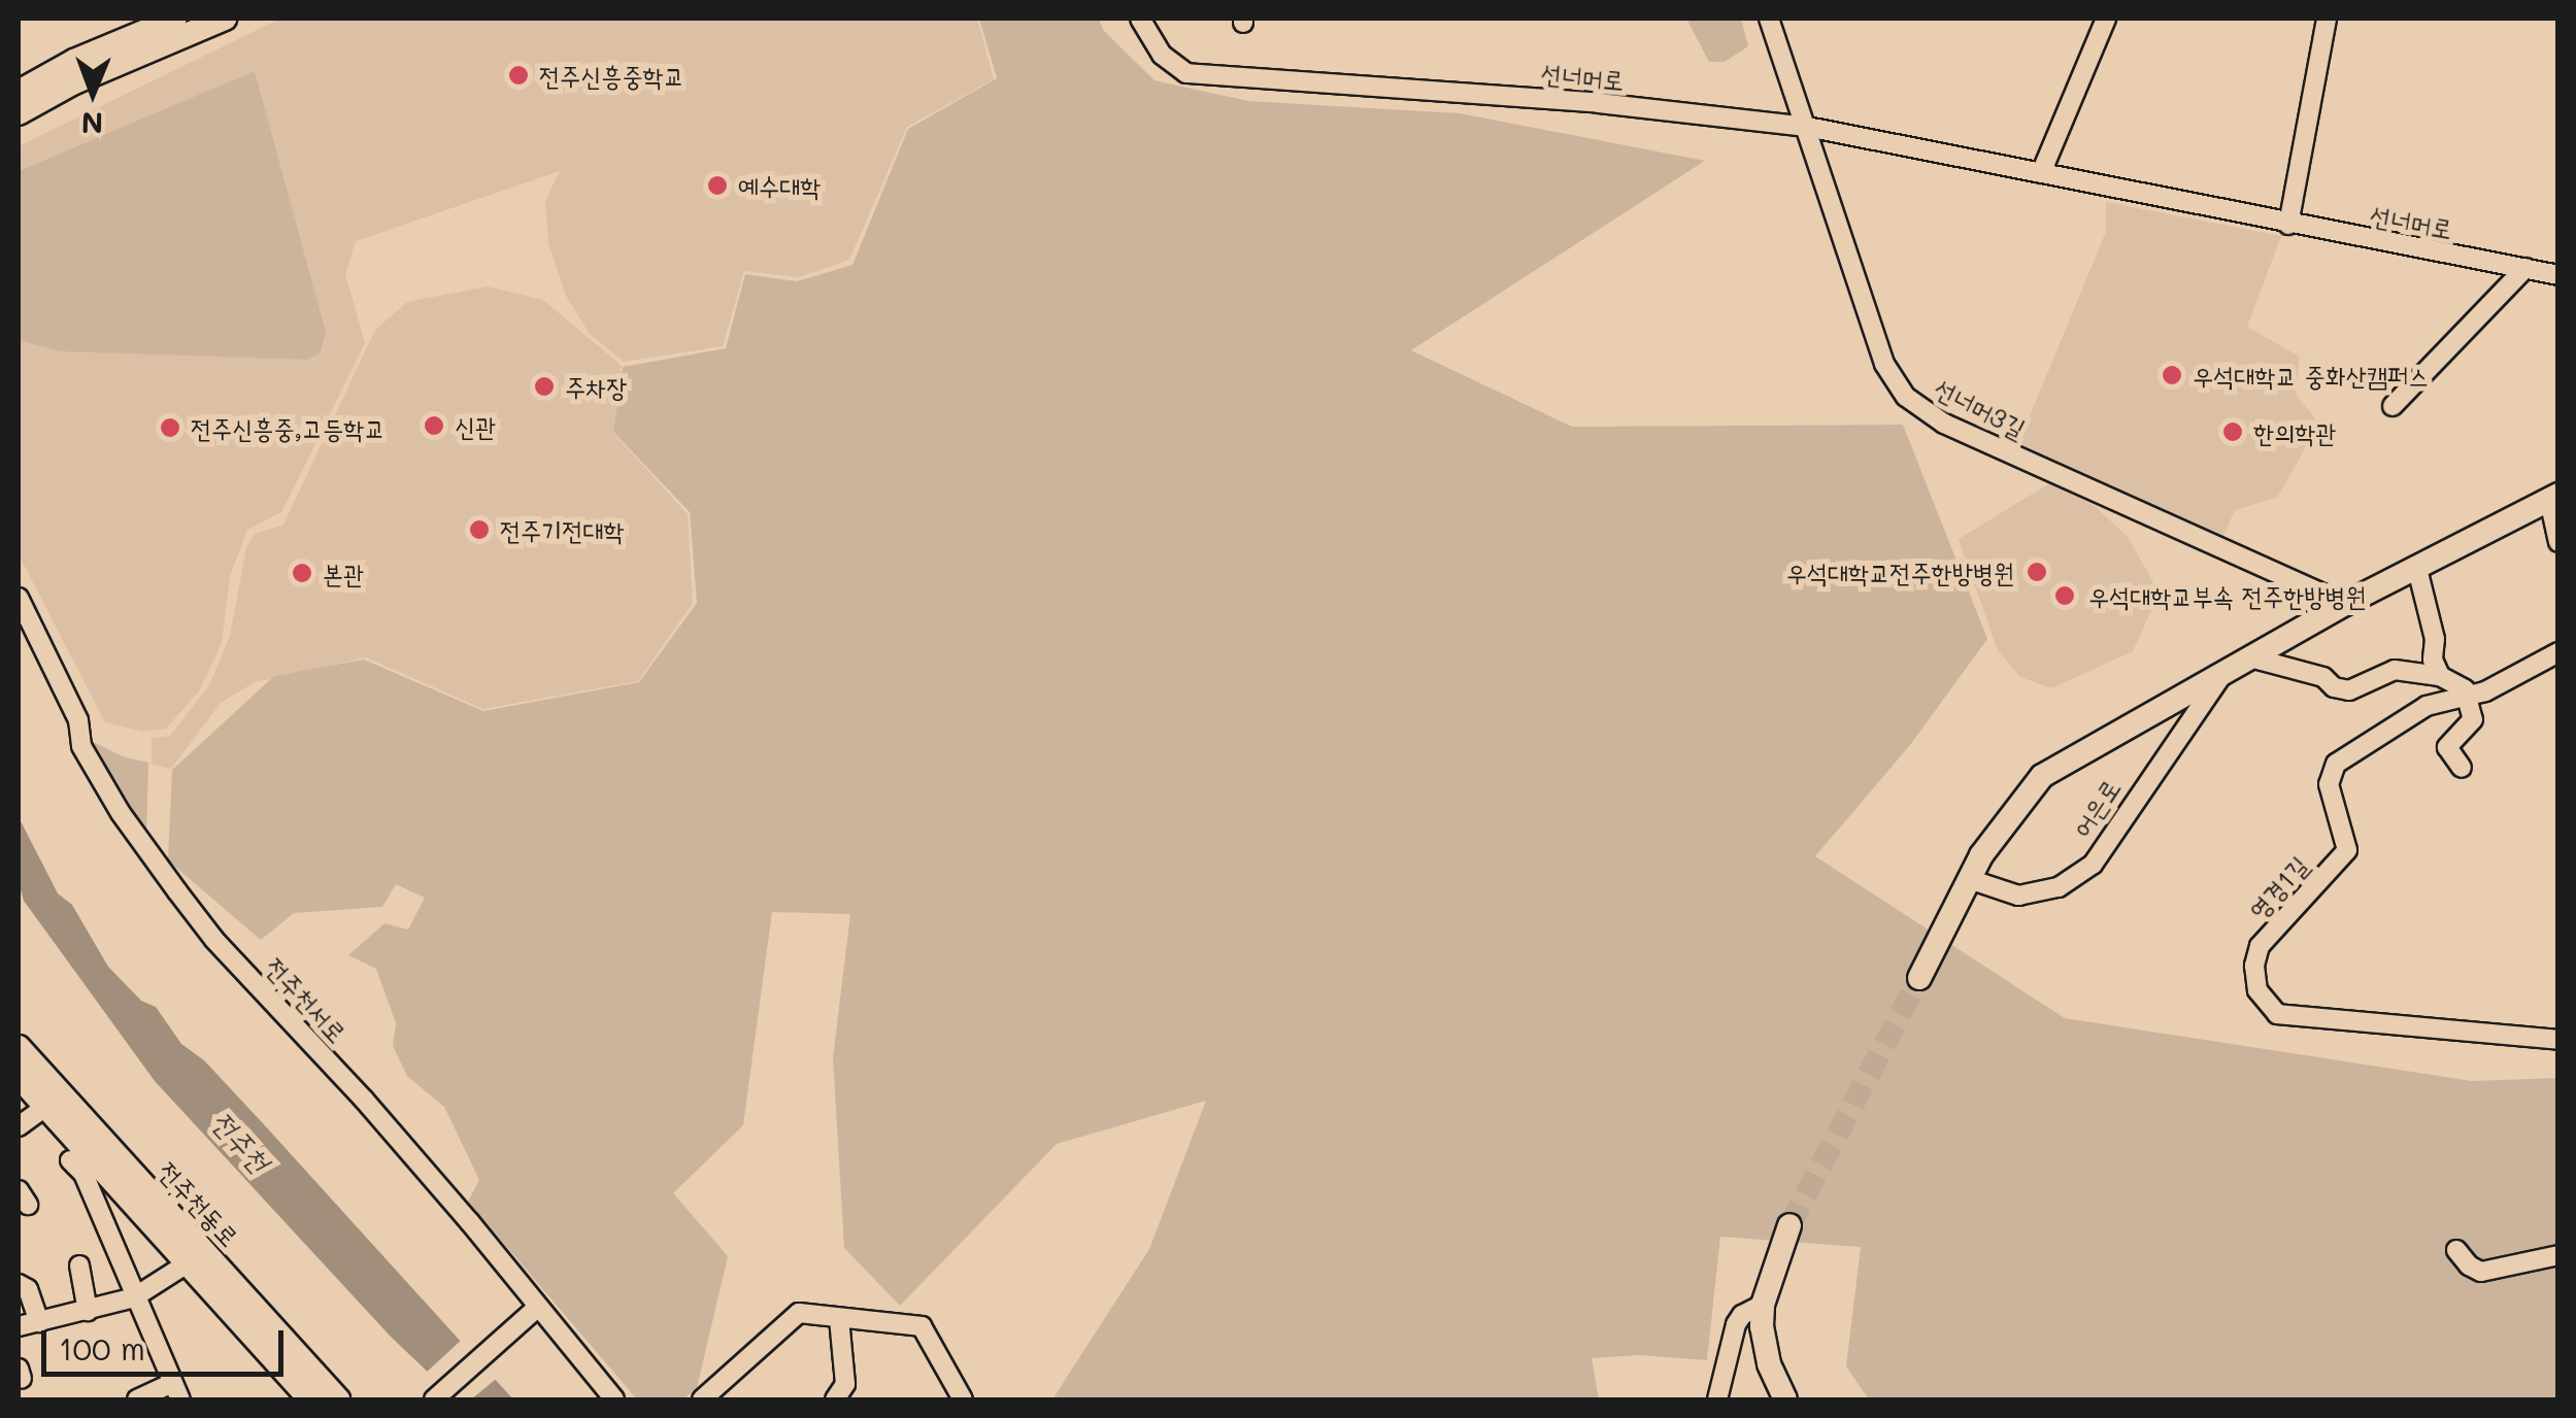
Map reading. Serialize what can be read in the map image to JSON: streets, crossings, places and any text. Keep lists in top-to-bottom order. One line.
{"streets":{"street":["선너머로","선너머3길","어은로","영경1길","전주천서로","전주천동로"]},"crossings":[["선너머로","선너머3길"],["선너머3길","어은로"]],"water":["전주천"],"places":["전주신흥중학교","예수대학","우석대학교 중화산캠퍼스","주차장","신관","전주신흥중,고등학교","한의학관","전주기전대학","우석대학교전주한방병원","본관","우석대학교부속 전주한방병원"],"scale_bar":"100 m","north":"bottom"}
